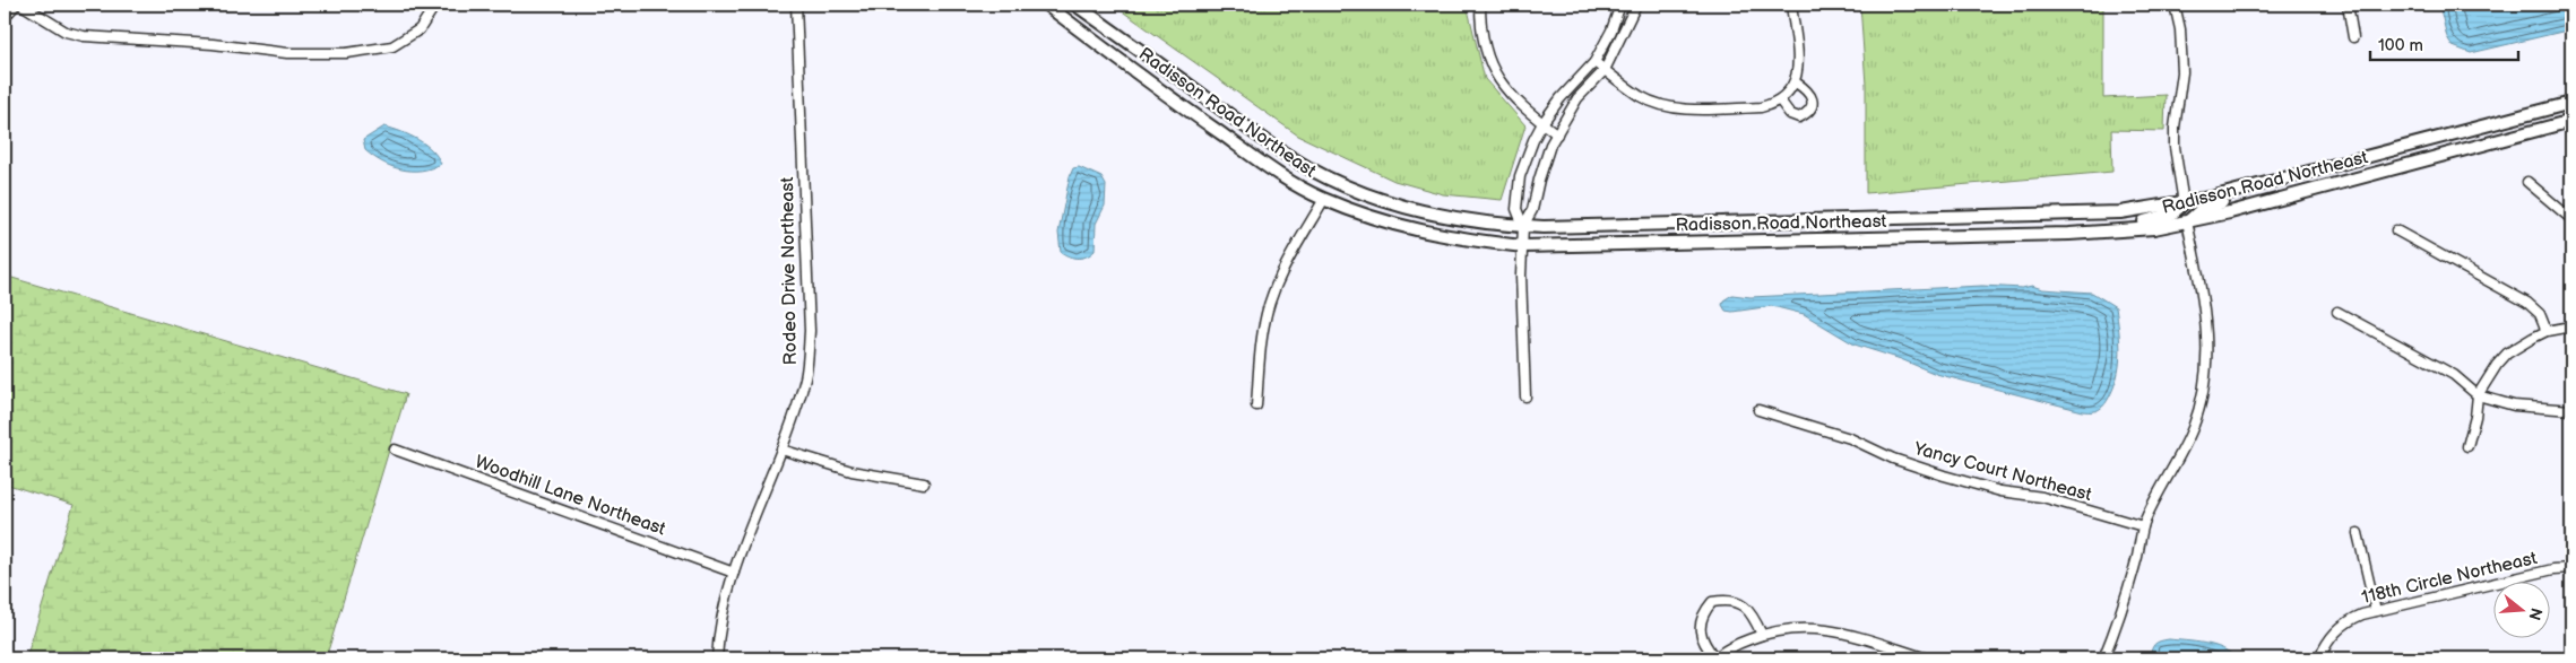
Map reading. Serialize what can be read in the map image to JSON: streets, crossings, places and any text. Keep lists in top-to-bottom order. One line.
{"streets":{"main road":["Radisson Road Northeast"],"street":["Rodeo Drive Northeast","Yancy Court Northeast","Woodhill Lane Northeast","118th Circle Northeast"]},"crossings":[["Rodeo Drive Northeast","Woodhill Lane Northeast"]],"scale_bar":"100 m","north":"right"}
